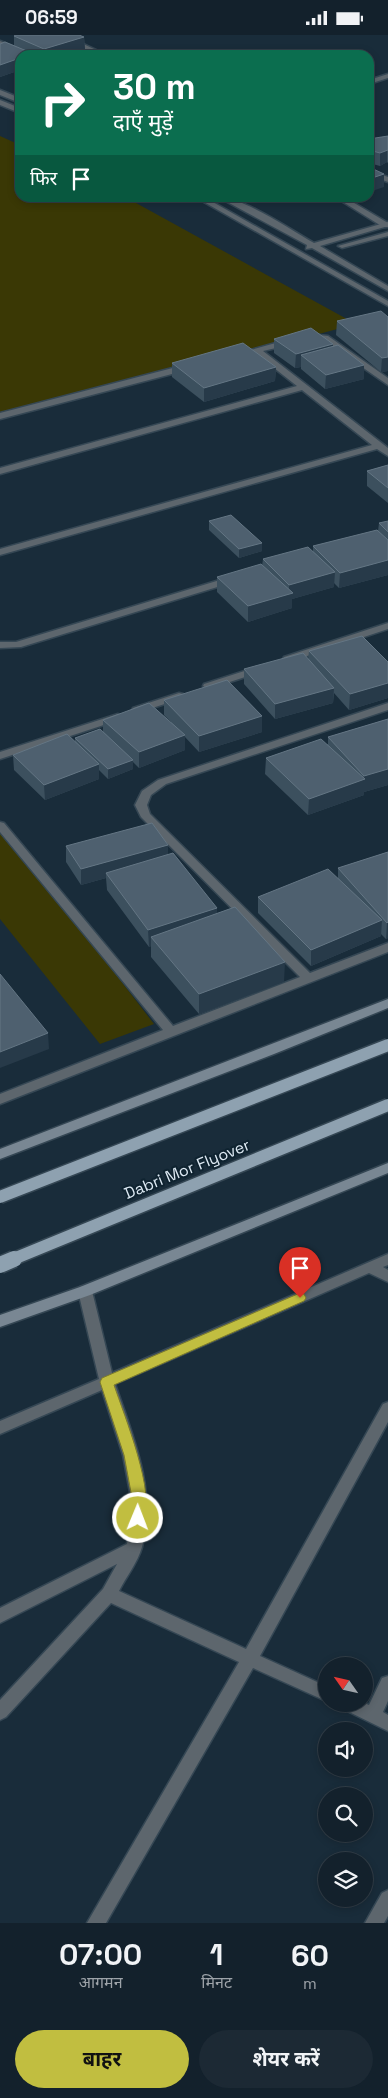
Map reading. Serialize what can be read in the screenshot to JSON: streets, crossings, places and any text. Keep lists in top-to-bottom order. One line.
{"streets":{"main road":["Dabri Mor Flyover"]},"north":"top left","page":{"status":"06:59","turn":["30 m","दाएँ मुड़ें"],"then":"फिर","eta":["07:00","आगमन","1","मिनट","60","m"],"buttons":["बाहर","शेयर करें"]}}
